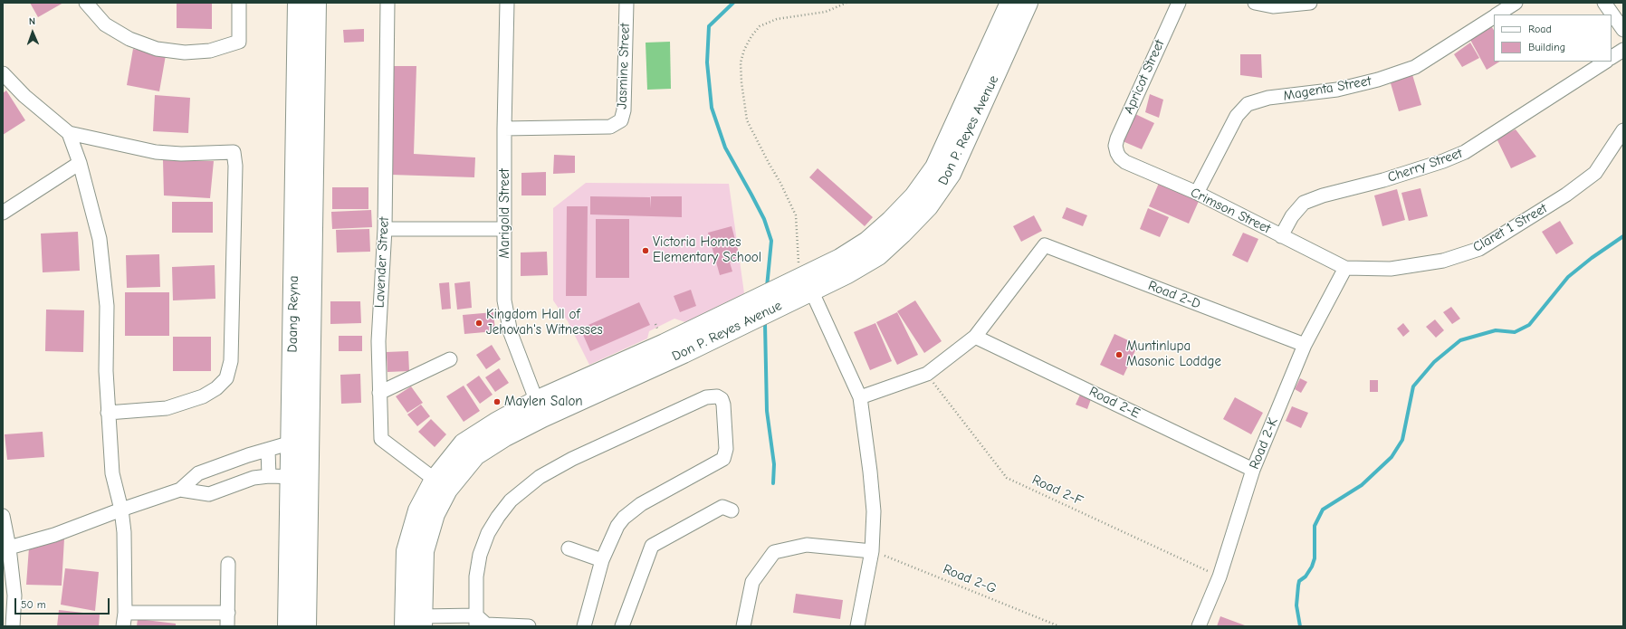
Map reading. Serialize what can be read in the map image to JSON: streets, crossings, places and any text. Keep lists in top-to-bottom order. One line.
{"streets":{"street":["Jasmine Street","Apricot Street","Magenta Street","Don P. Reyes Avenue","Cherry Street","Crimson Street","Marigold Street","Claret 1 Street","Lavender Street","Road 2-D","Daang Reyna","Road 2-E","Road 2-K"],"path":["Road 2-F","Road 2-G"]},"crossings":[["Jasmine Street","Marigold Street"],["Apricot Street","Crimson Street"],["Magenta Street","Crimson Street"],["Don P. Reyes Avenue","Marigold Street"],["Don P. Reyes Avenue","Lavender Street"],["Cherry Street","Crimson Street"],["Crimson Street","Claret 1 Street"],["Crimson Street","Road 2-K"],["Claret 1 Street","Road 2-K"],["Road 2-D","Road 2-E"],["Road 2-D","Road 2-K"],["Road 2-E","Road 2-K"],["Road 2-K","Road 2-F"]],"places":["Victoria Homes Elementary School","Kingdom Hall of Jehovah's Witnesses","Muntinlupa Masonic Loddge","Maylen Salon"],"legend":["Road","Building"],"scale_bar":"50 m","north":"top"}
